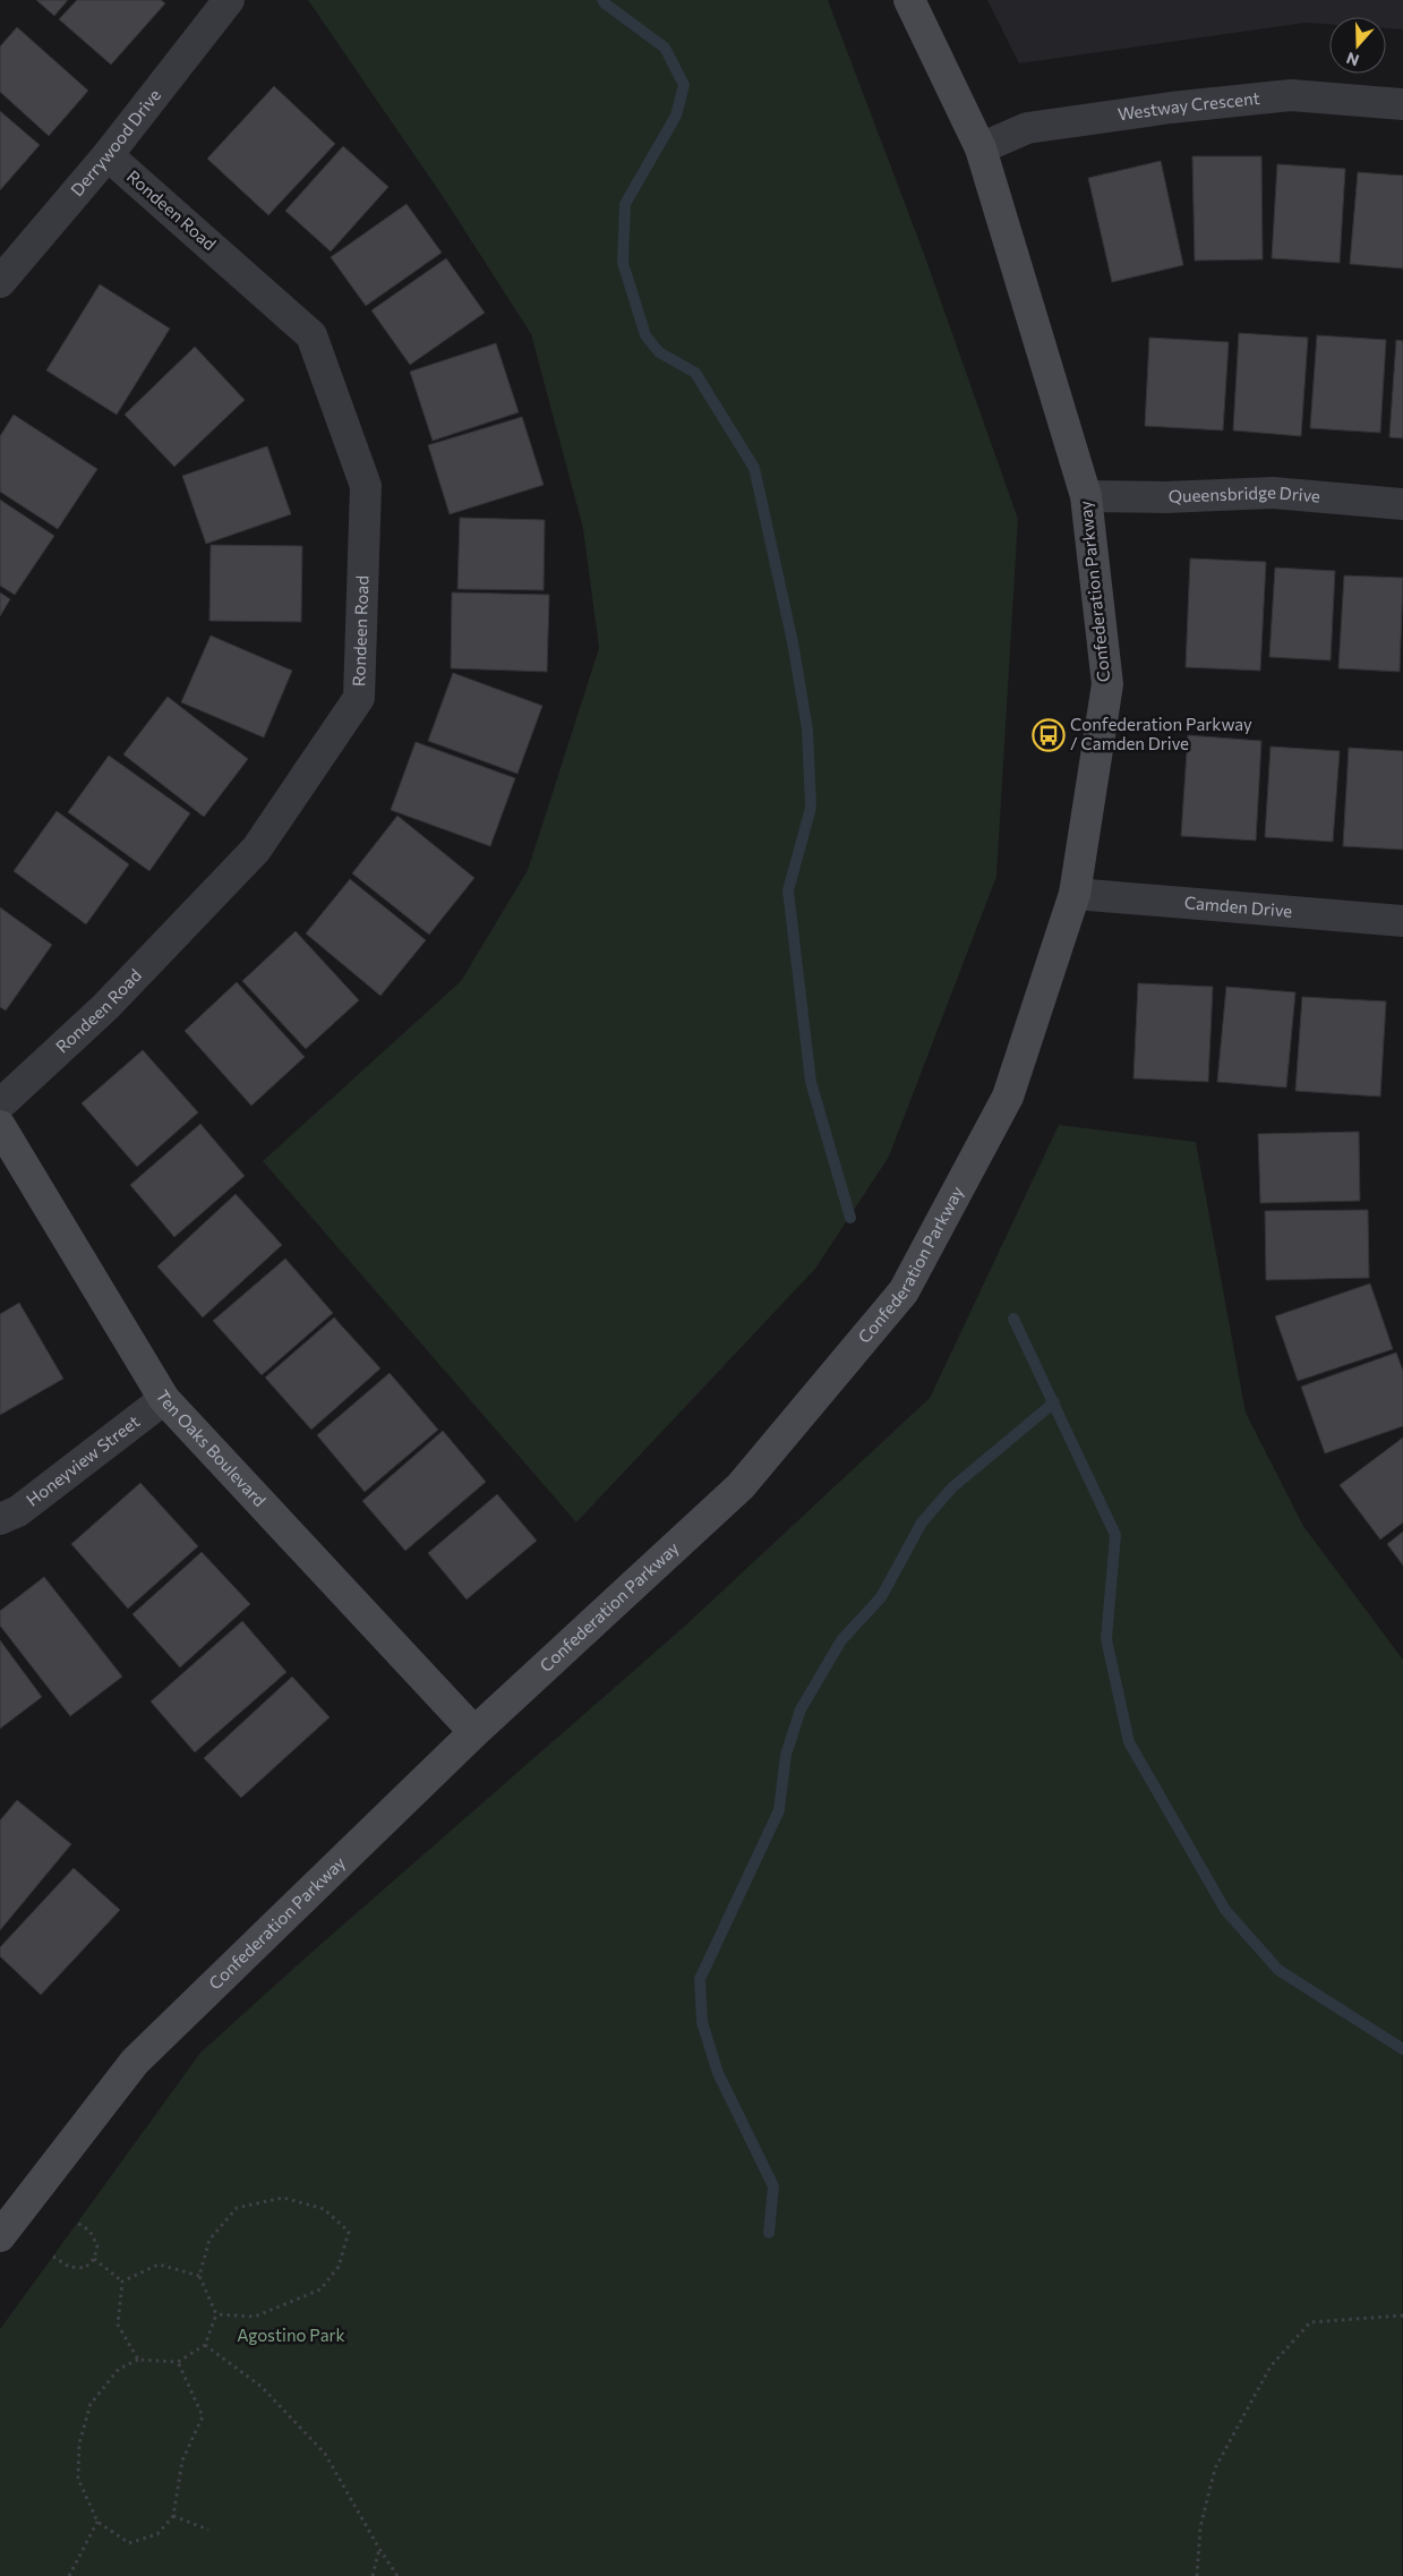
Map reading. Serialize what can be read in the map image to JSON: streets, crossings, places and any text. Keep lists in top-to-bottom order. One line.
{"streets":{"street":["Westway Crescent","Derrywood Drive","Rondeen Road","Queensbridge Drive","Confederation Parkway","Camden Drive","Ten Oaks Boulevard","Honeyview Street"]},"crossings":[["Westway Crescent","Confederation Parkway"],["Derrywood Drive","Rondeen Road"],["Queensbridge Drive","Confederation Parkway"],["Confederation Parkway","Camden Drive"],["Confederation Parkway","Ten Oaks Boulevard"],["Ten Oaks Boulevard","Honeyview Street"]],"parks":["Agostino Park"],"places":{"bus stop":["Confederation Parkway / Camden Drive"]},"north":"bottom"}
